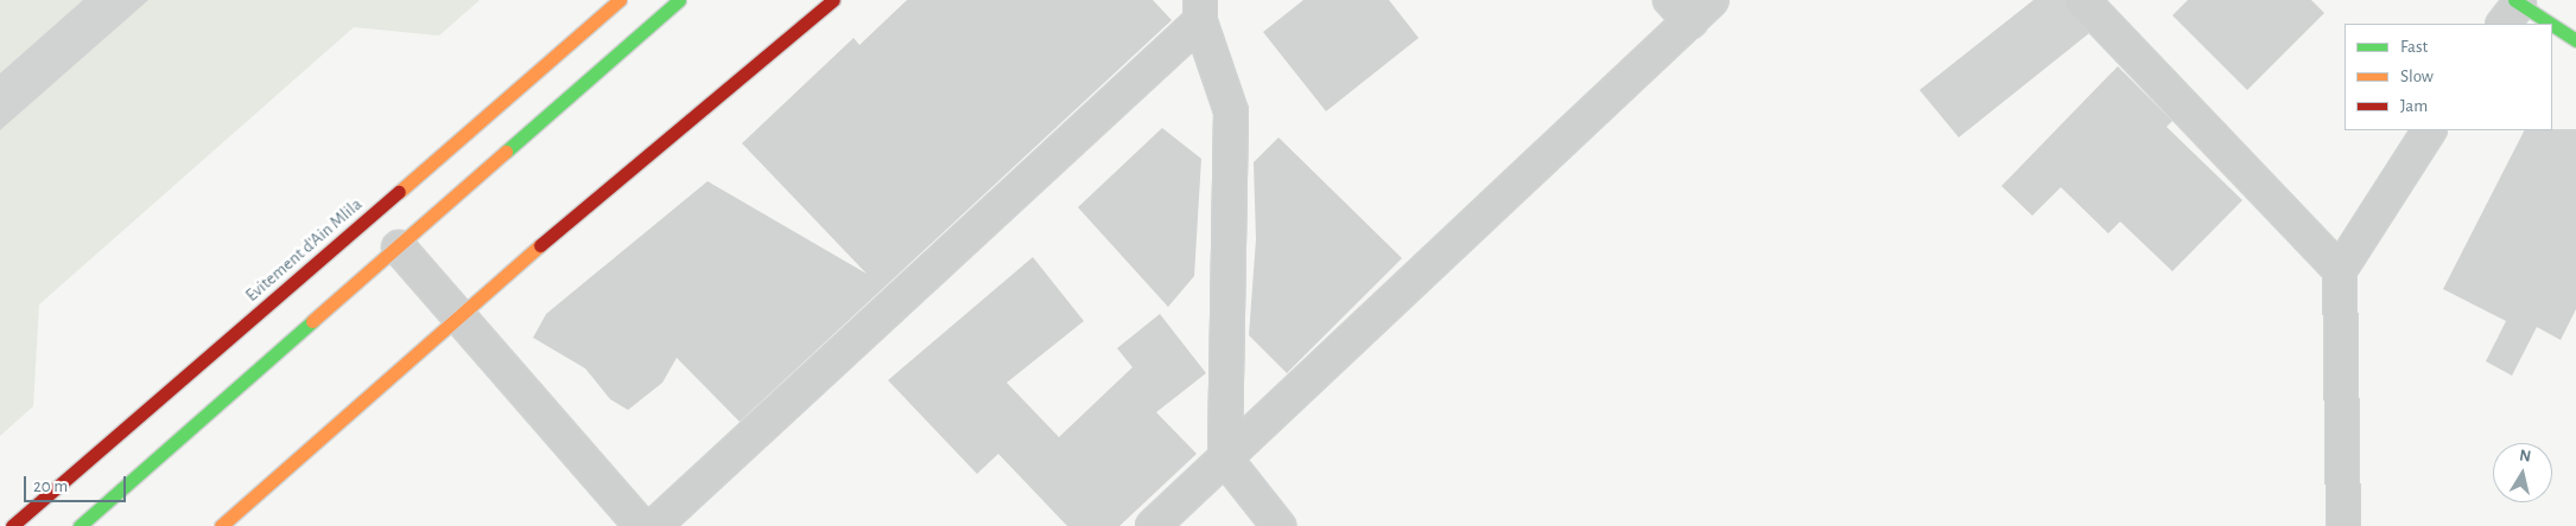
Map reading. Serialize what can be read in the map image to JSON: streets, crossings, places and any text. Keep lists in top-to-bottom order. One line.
{"streets":{"main road":["Evitement d'Ain Mlila"]},"legend":["Fast","Slow","Jam"],"scale_bar":"20 m","north":"top"}
